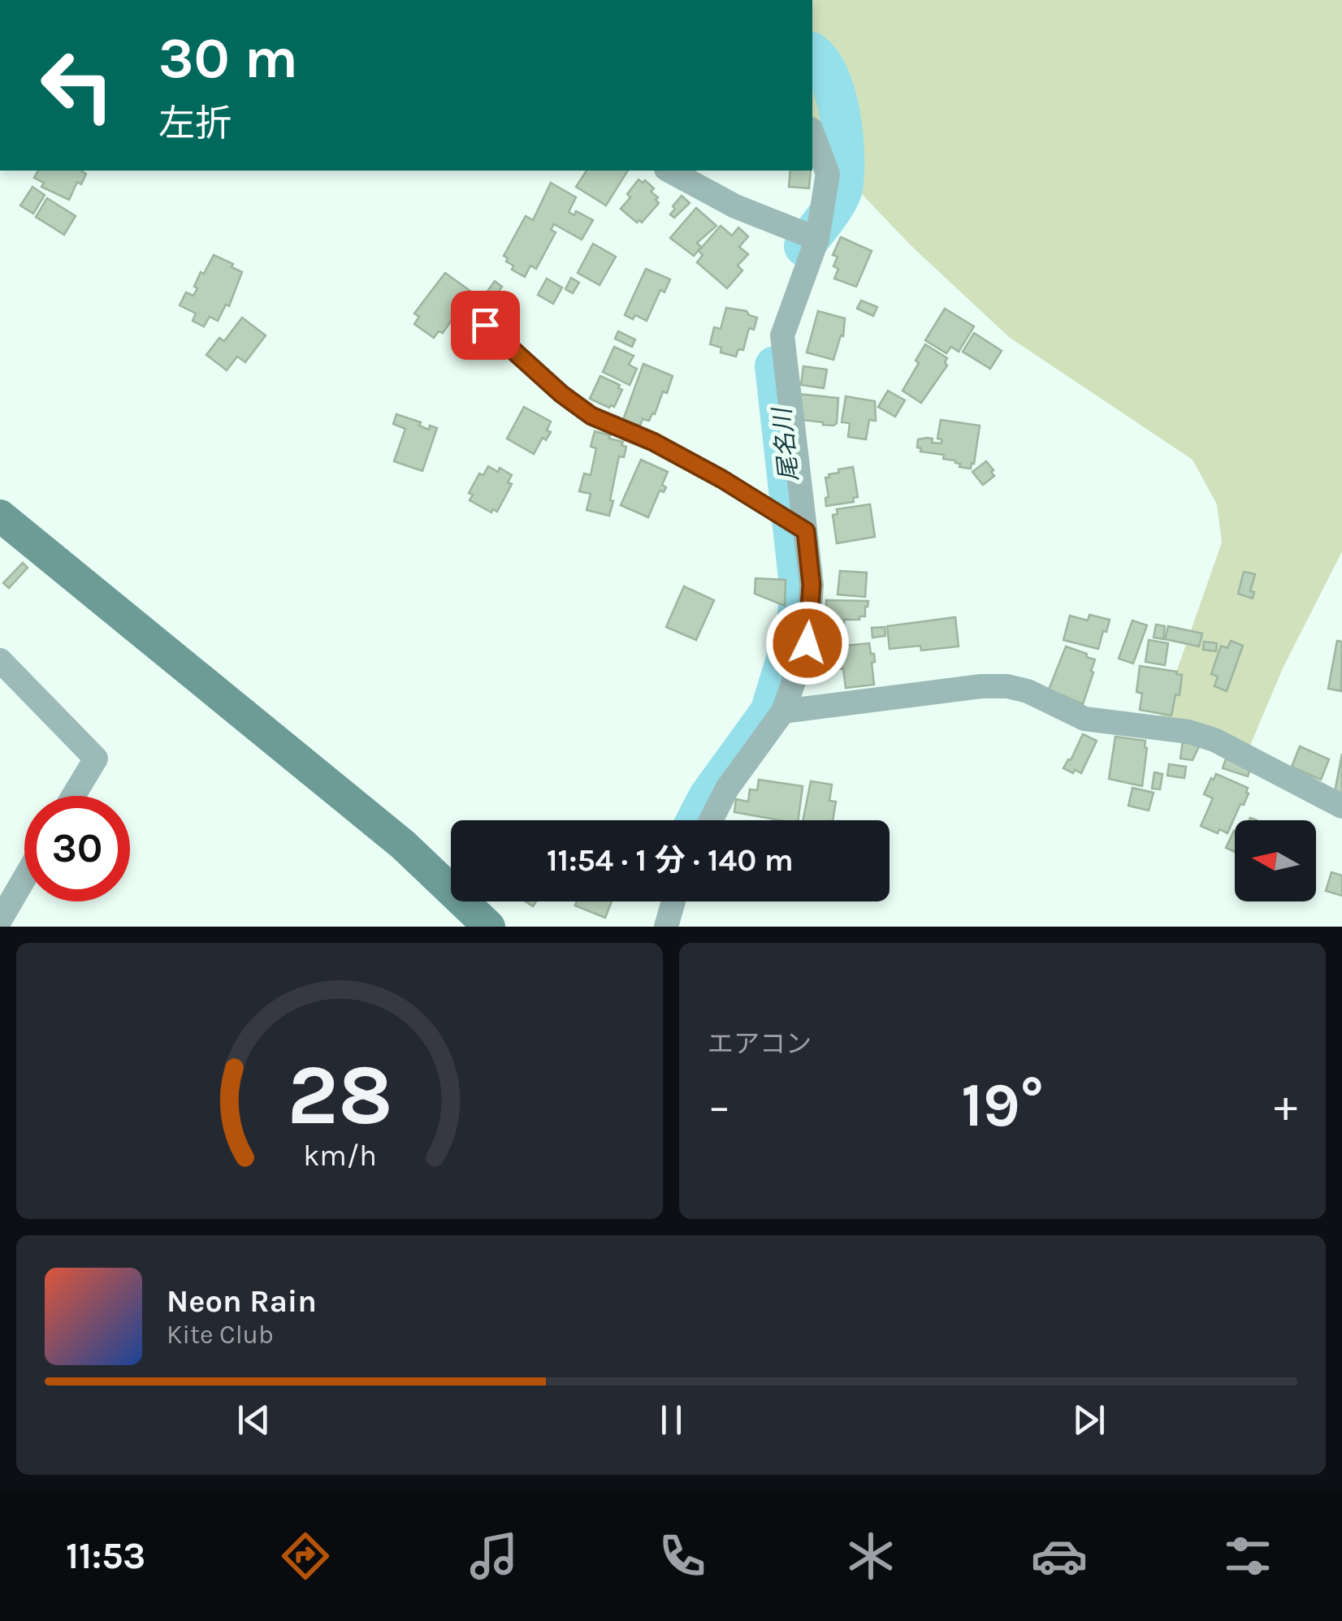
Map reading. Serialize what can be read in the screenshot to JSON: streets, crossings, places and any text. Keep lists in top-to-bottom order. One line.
{"water":["尾名川"],"north":"left","page":{"turn":["30 m","左折"],"limit":"30","trip":"11:54 · 1 分 · 140 m","tile":"エアコン","heat":["−","19°","+"],"song":["Neon Rain","Kite Club"],"tabs":"11:53","gauge":["28","km/h"]}}
